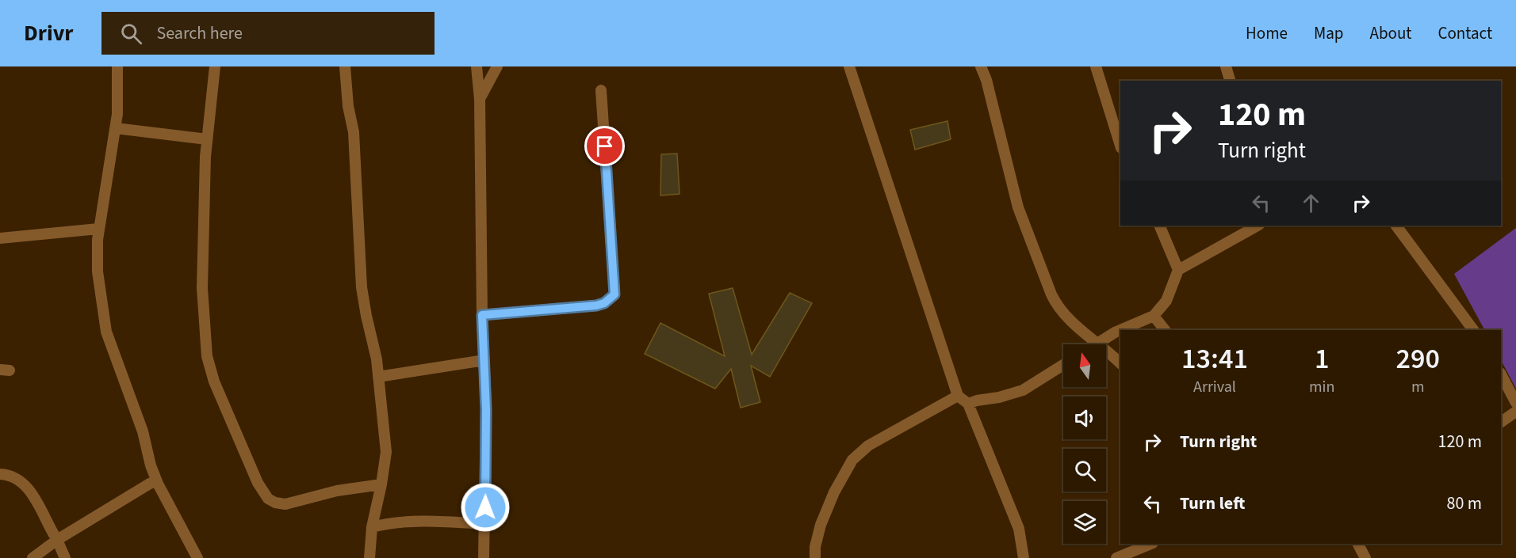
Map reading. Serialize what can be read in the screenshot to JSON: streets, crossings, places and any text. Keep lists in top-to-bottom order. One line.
{"north":"top","page":{"header":"Drivr","search":"Search here","nav":["Home","Map","About","Contact"],"turn":["120 m","Turn right"],"eta":["13:41","Arrival","1","min","290","m"],"list":[{"name":"Turn right","value":"120 m"},{"name":"Turn left","value":"80 m"}]}}
